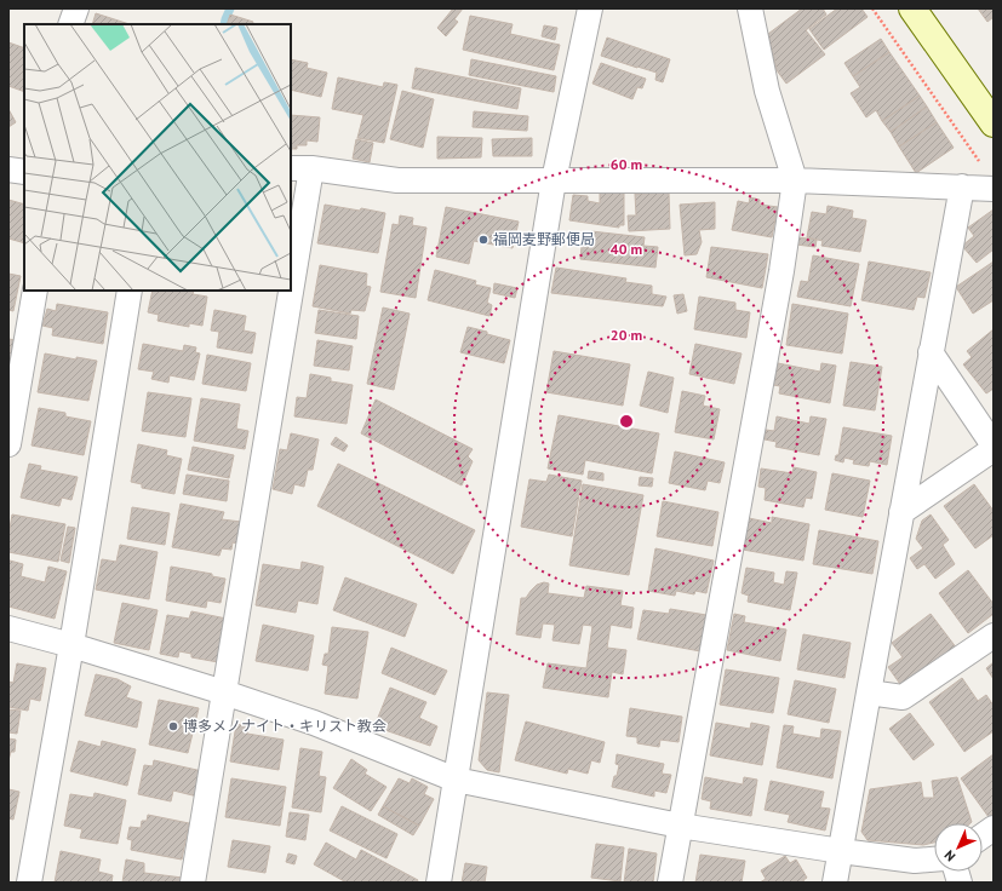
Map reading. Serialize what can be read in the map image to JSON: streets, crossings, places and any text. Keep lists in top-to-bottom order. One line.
{"places":["福岡麦野郵便局","博多メノナイト・キリスト教会"],"north":"bottom left","rings":["60 m","40 m","20 m"]}
